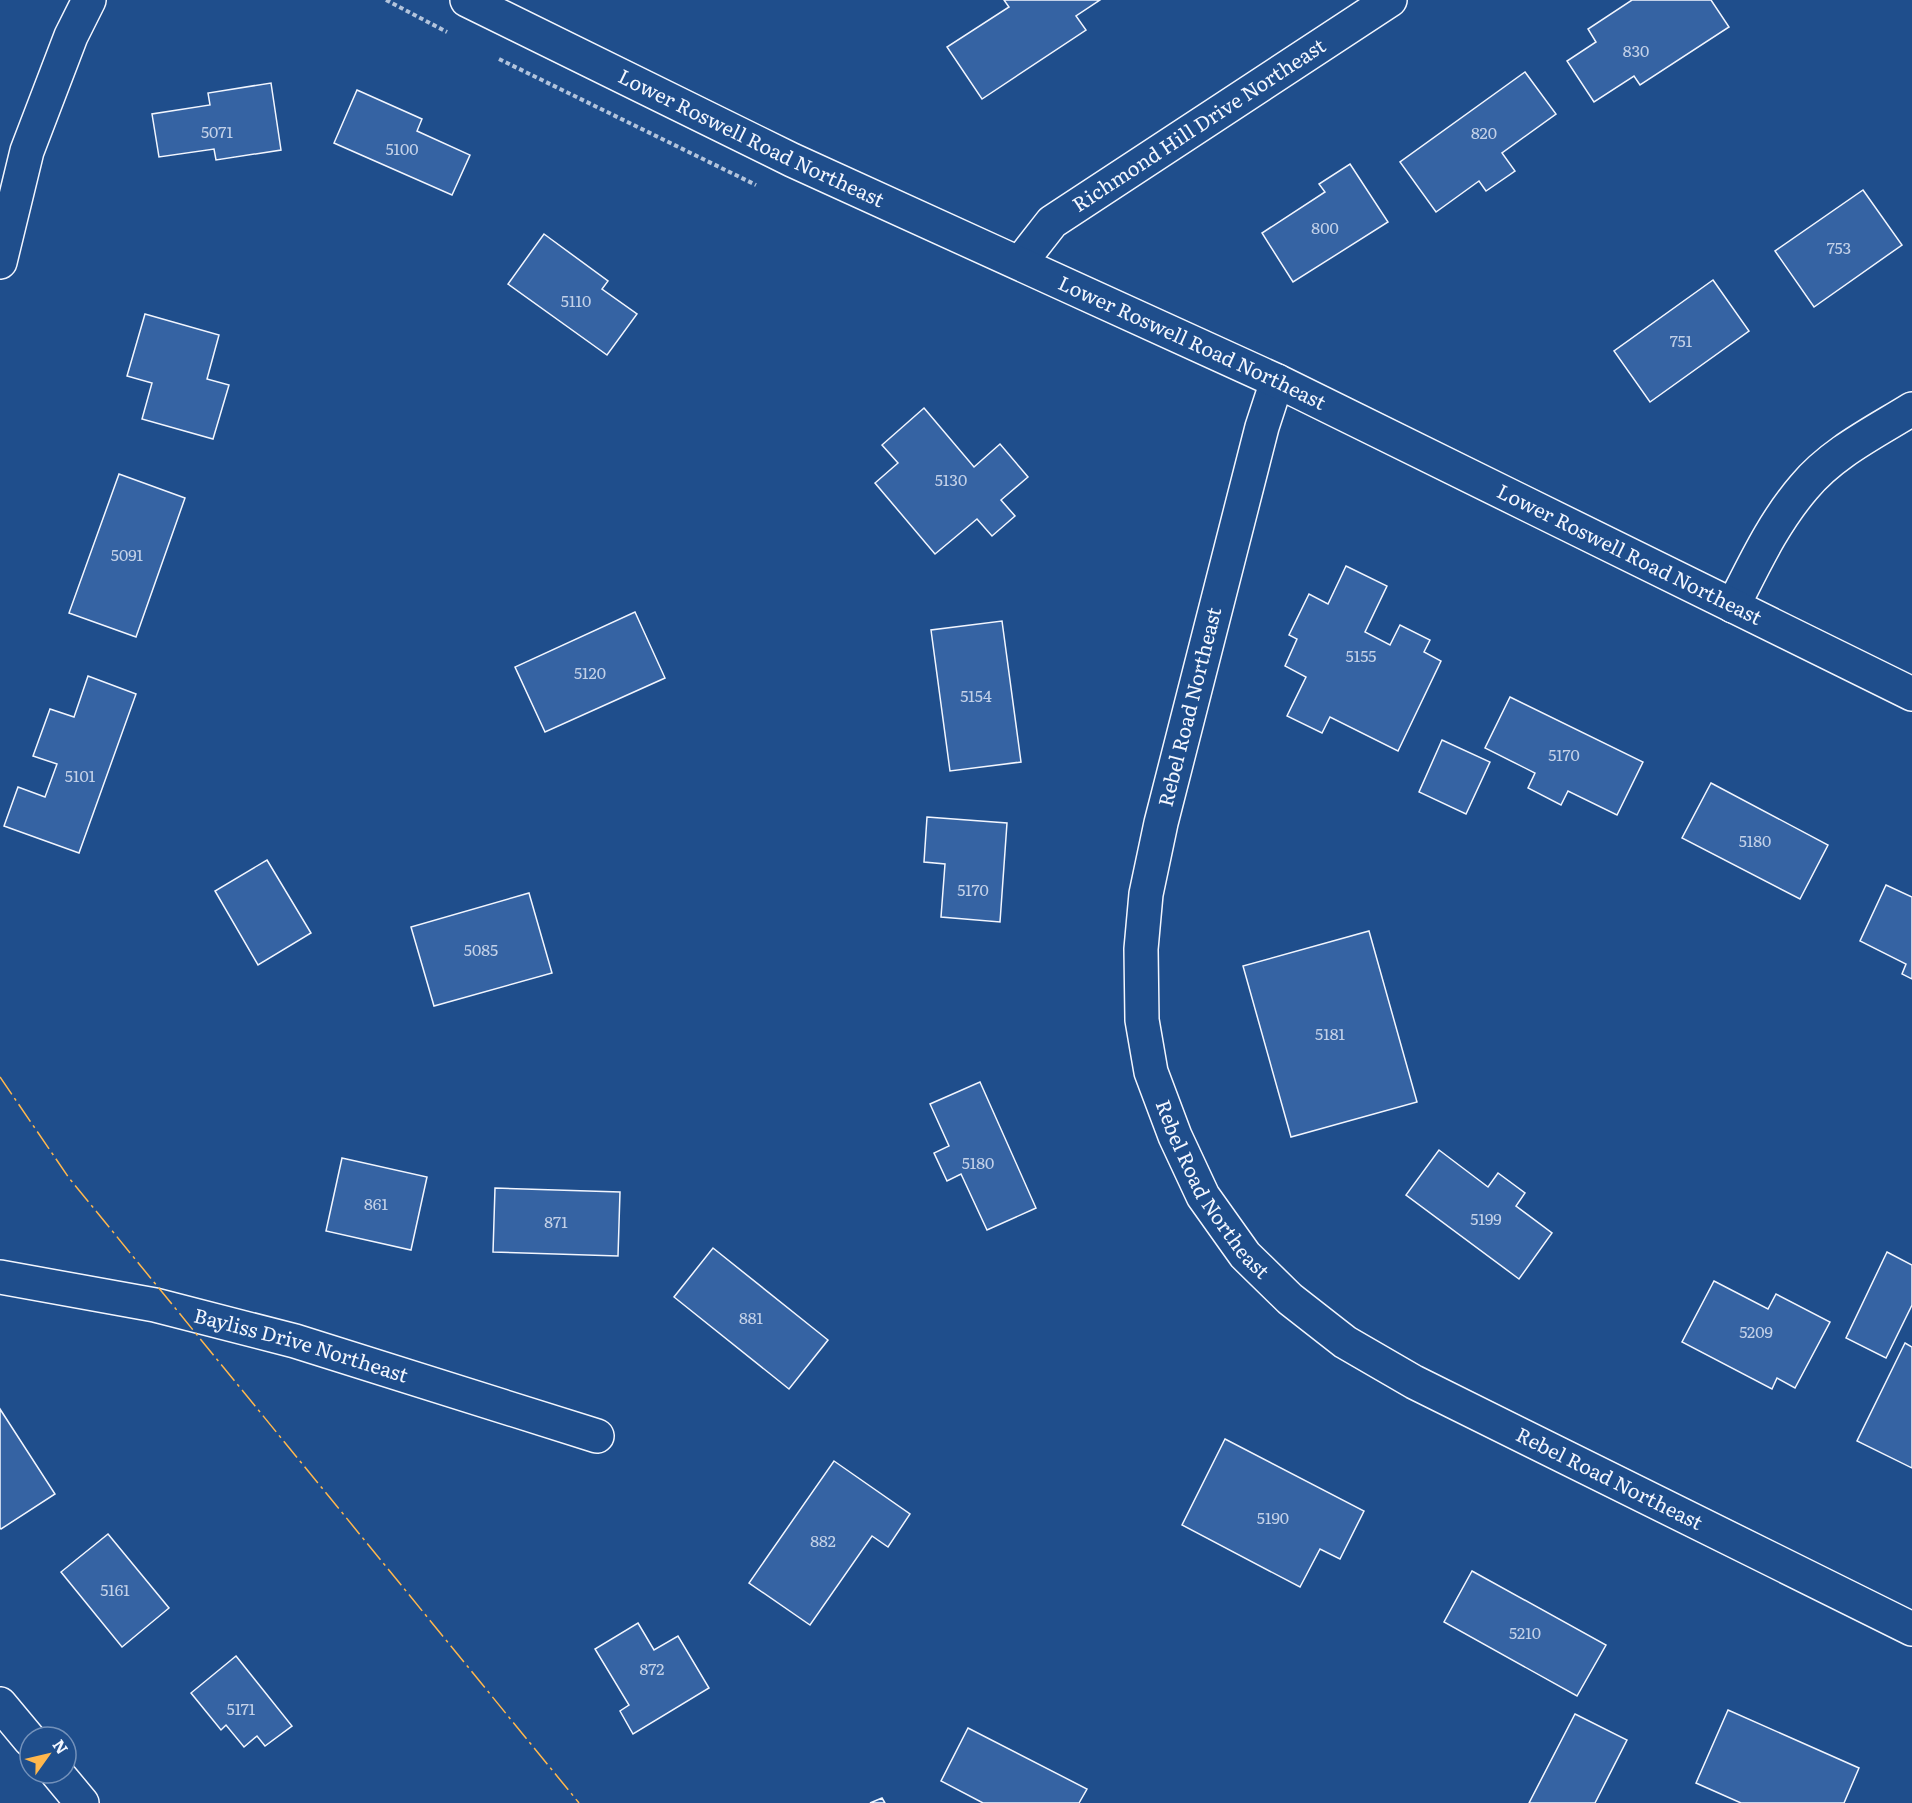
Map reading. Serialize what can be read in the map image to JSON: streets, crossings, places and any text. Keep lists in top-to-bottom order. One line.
{"streets":{"street":["Richmond Hill Drive Northeast","Lower Roswell Road Northeast","Rebel Road Northeast","Bayliss Drive Northeast"]},"crossings":[["Richmond Hill Drive Northeast","Lower Roswell Road Northeast"],["Lower Roswell Road Northeast","Rebel Road Northeast"]],"house_numbers":["830","5071","820","5100","800","753","5110","751","5130","5091","5155","5120","5154","5170","5101","5180","5170","5085","5181","5180","861","5199","871","881","5209","5190","882","5161","5210","872","5171"],"north":"top right"}
